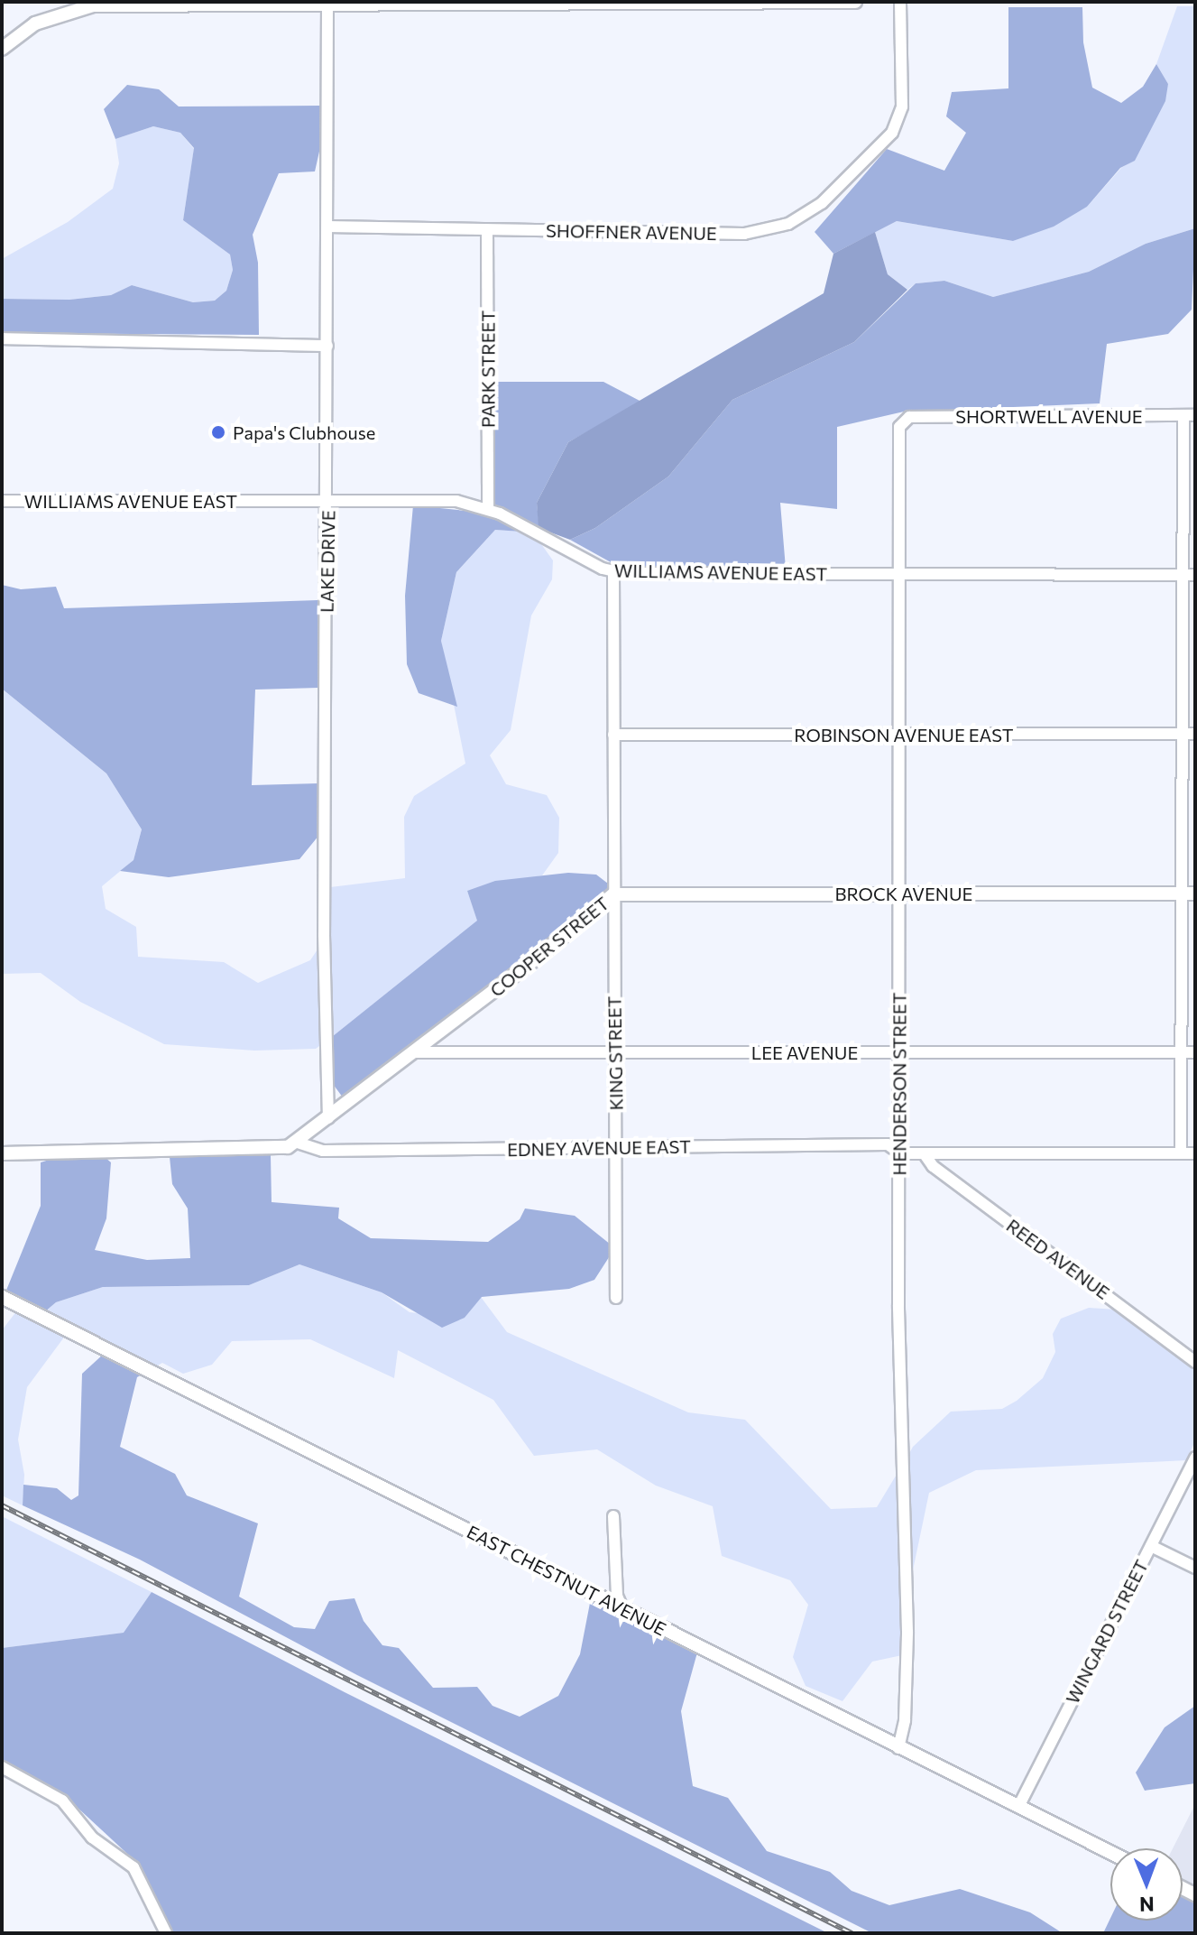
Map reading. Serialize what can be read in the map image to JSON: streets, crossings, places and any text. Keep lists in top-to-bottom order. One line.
{"streets":{"street":["SHOFFNER AVENUE","PARK STREET","SHORTWELL AVENUE","WILLIAMS AVENUE EAST","LAKE DRIVE","ROBINSON AVENUE EAST","BROCK AVENUE","COOPER STREET","LEE AVENUE","KING STREET","HENDERSON STREET","EDNEY AVENUE EAST","REED AVENUE","EAST CHESTNUT AVENUE","WINGARD STREET"]},"crossings":[["SHOFFNER AVENUE","PARK STREET"],["SHOFFNER AVENUE","LAKE DRIVE"],["PARK STREET","WILLIAMS AVENUE EAST"],["SHORTWELL AVENUE","HENDERSON STREET"],["WILLIAMS AVENUE EAST","LAKE DRIVE"],["WILLIAMS AVENUE EAST","COOPER STREET"],["WILLIAMS AVENUE EAST","HENDERSON STREET"],["LAKE DRIVE","COOPER STREET"],["ROBINSON AVENUE EAST","COOPER STREET"],["ROBINSON AVENUE EAST","HENDERSON STREET"],["BROCK AVENUE","COOPER STREET"],["BROCK AVENUE","KING STREET"],["BROCK AVENUE","HENDERSON STREET"],["COOPER STREET","LEE AVENUE"],["COOPER STREET","KING STREET"],["COOPER STREET","EDNEY AVENUE EAST"],["LEE AVENUE","KING STREET"],["LEE AVENUE","HENDERSON STREET"],["KING STREET","EDNEY AVENUE EAST"],["HENDERSON STREET","EDNEY AVENUE EAST"],["HENDERSON STREET","EAST CHESTNUT AVENUE"],["EDNEY AVENUE EAST","REED AVENUE"],["EAST CHESTNUT AVENUE","WINGARD STREET"]],"places":["Papa's Clubhouse"],"north":"bottom"}
